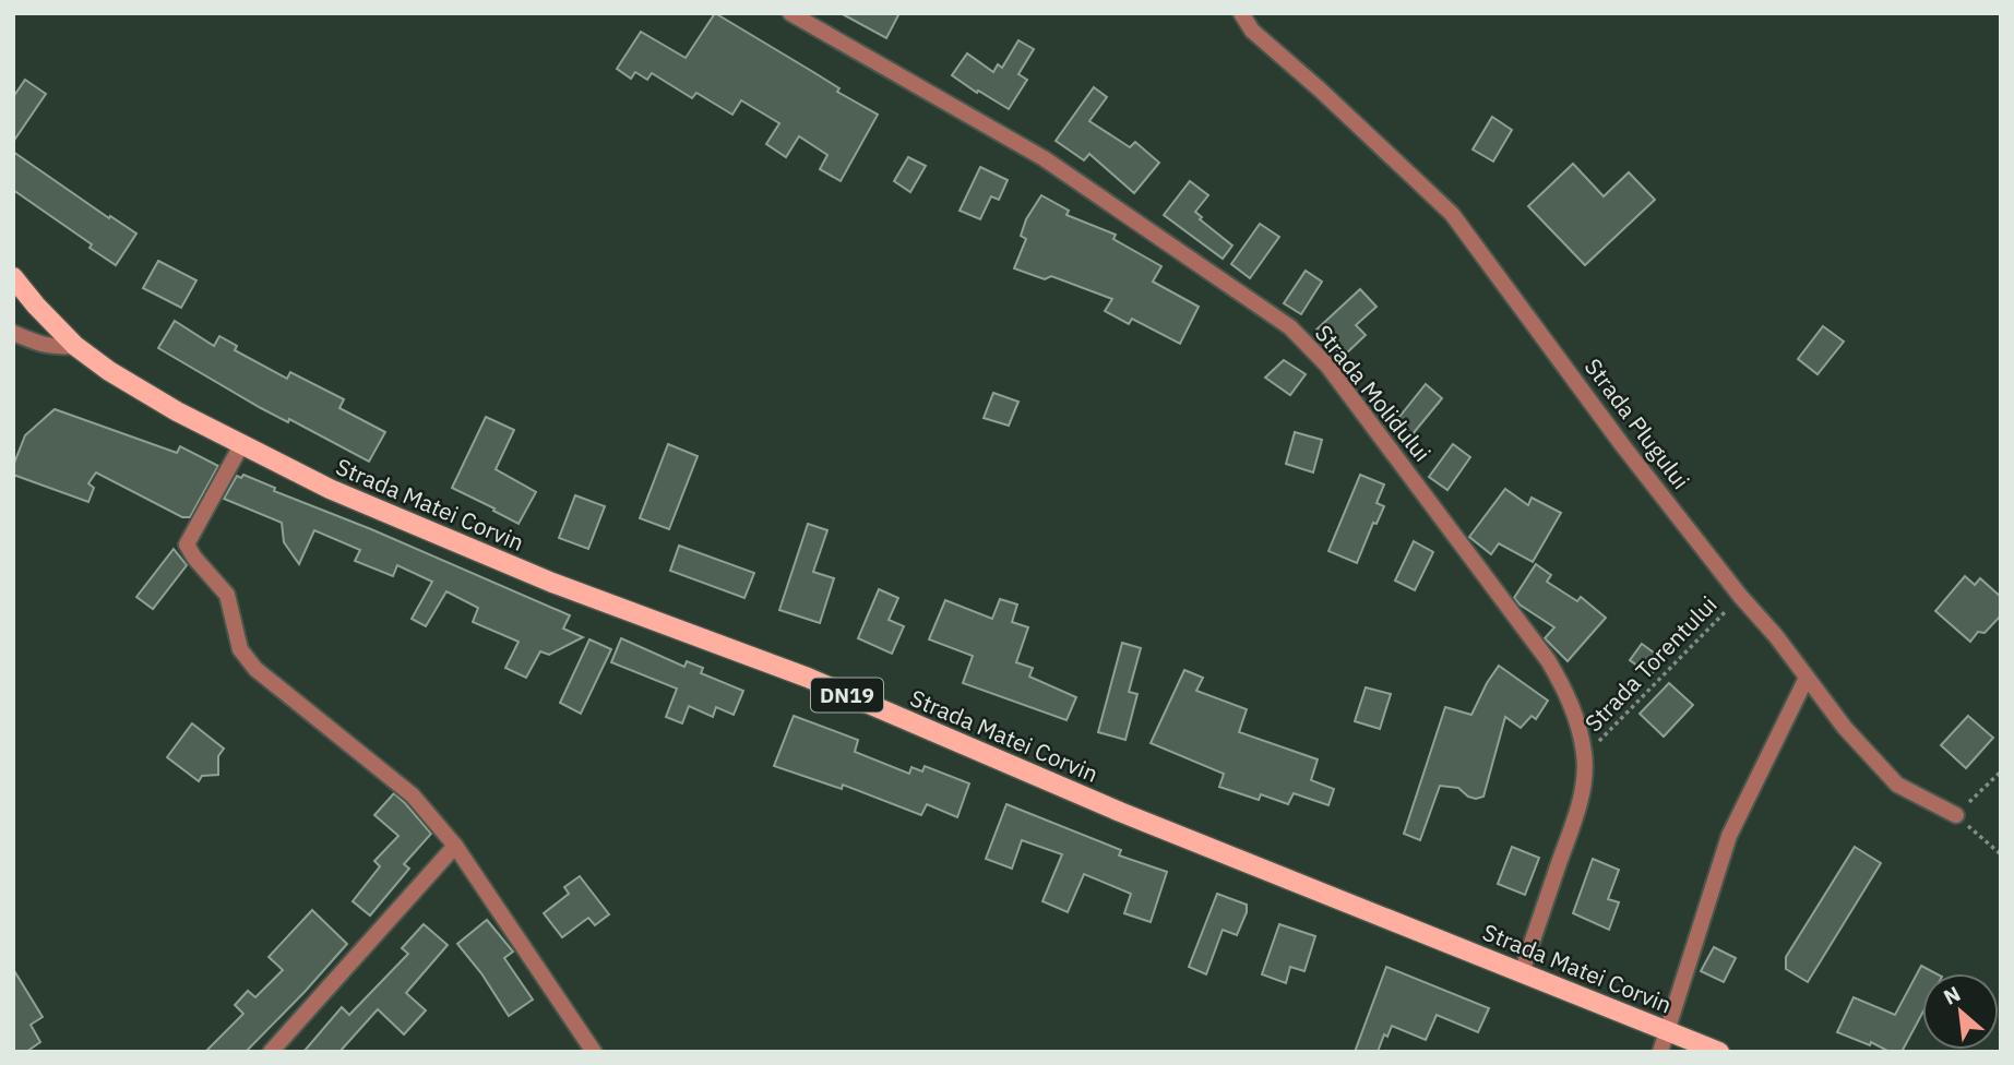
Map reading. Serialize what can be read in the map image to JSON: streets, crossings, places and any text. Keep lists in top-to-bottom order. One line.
{"streets":{"main road":["Strada Matei Corvin","DN19"],"street":["Strada Molidului","Strada Plugului"],"path":["Strada Torentului"]},"crossings":[["Strada Molidului","Strada Matei Corvin"],["Strada Molidului","Strada Torentului"],["Strada Plugului","Strada Torentului"]],"north":"top left"}
